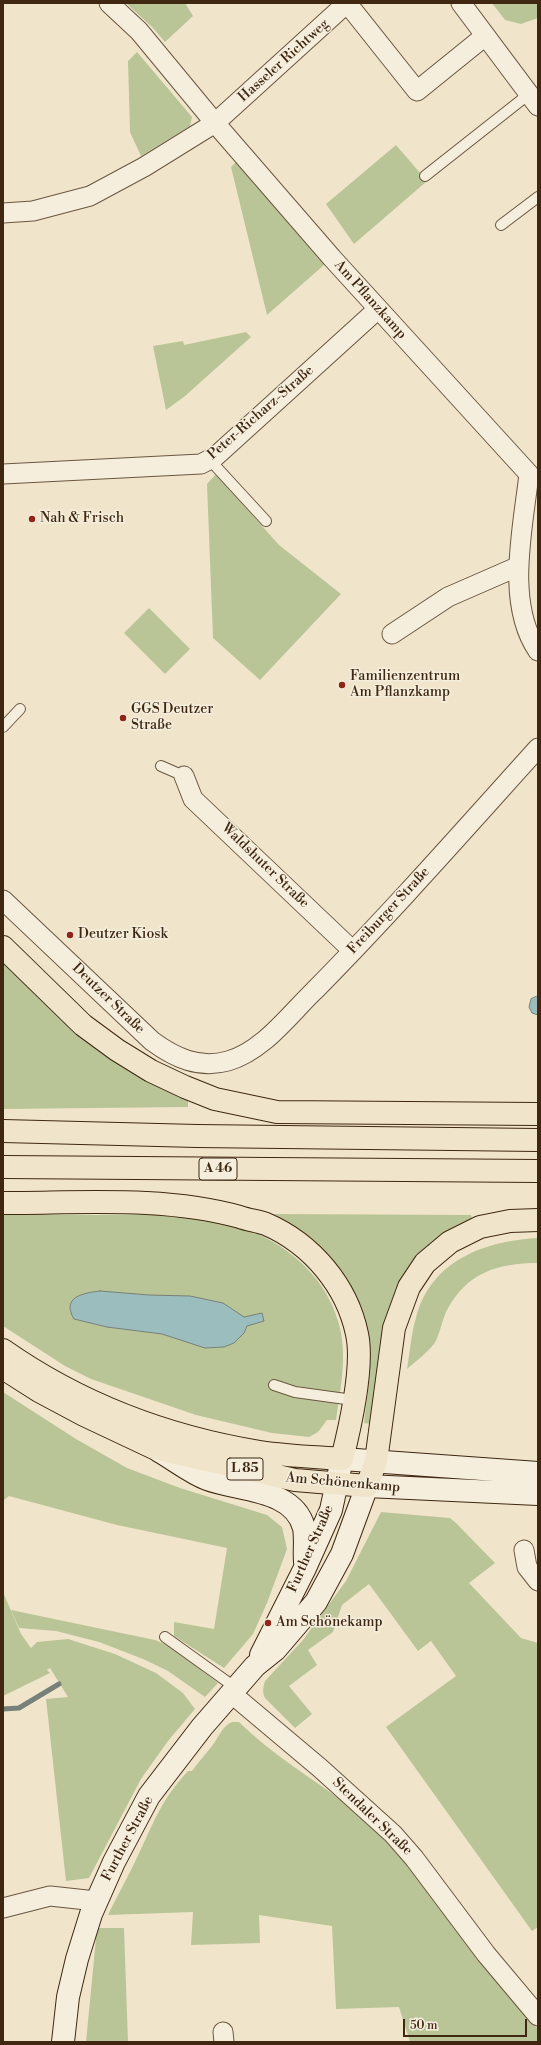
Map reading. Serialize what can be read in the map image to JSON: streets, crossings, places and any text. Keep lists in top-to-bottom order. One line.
{"streets":{"main road":["A 46","L 85","Am Schönenkamp","Further Straße"],"street":["Hasseler Richtweg","Am Pflanzkamp","Peter-Richarz-Straße","Waldshuter Straße","Freiburger Straße","Deutzer Straße","Stendaler Straße"]},"crossings":[["Hasseler Richtweg","Am Pflanzkamp"],["Am Pflanzkamp","Peter-Richarz-Straße"],["Waldshuter Straße","Freiburger Straße"],["Freiburger Straße","Deutzer Straße"],["Am Schönenkamp","Further Straße"],["Further Straße","Stendaler Straße"]],"places":["Nah & Frisch","Familienzentrum Am Pflanzkamp","GGS Deutzer Straße","Deutzer Kiosk","Am Schönekamp"],"scale_bar":"50 m"}
